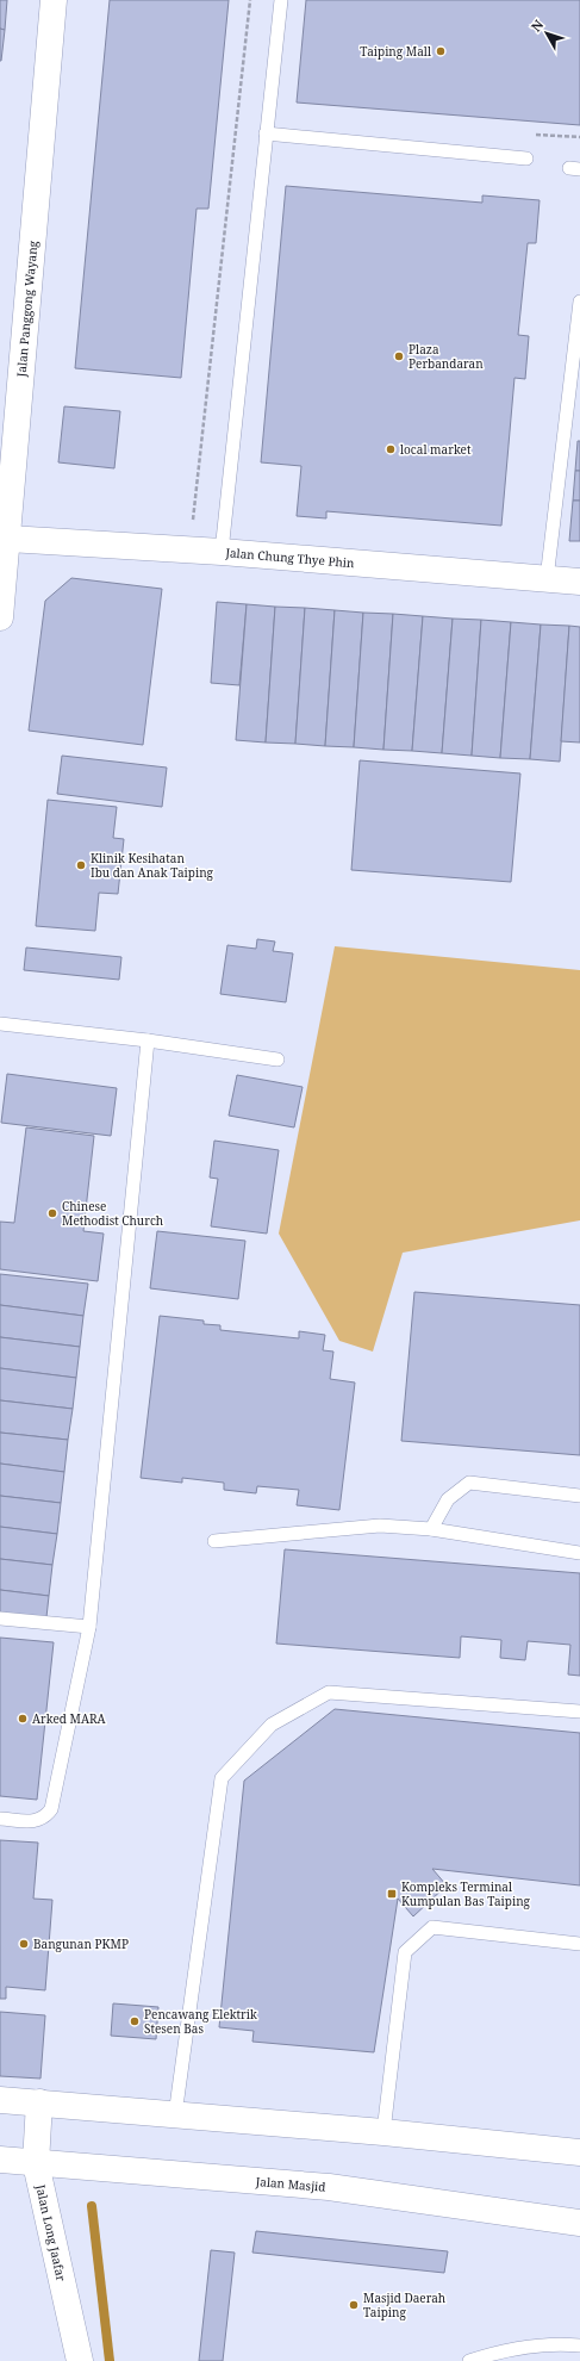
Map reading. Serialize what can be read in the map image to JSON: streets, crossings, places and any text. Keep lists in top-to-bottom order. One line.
{"streets":{"street":["Jalan Panggong Wayang","Jalan Chung Thye Phin","Jalan Masjid","Jalan Long Jaafar"]},"crossings":[["Jalan Panggong Wayang","Jalan Chung Thye Phin"],["Jalan Masjid","Jalan Long Jaafar"]],"places":{"other":["Taiping Mall","Plaza Perbandaran","local market","Klinik Kesihatan Ibu dan Anak Taiping","Chinese Methodist Church","Arked MARA","Bangunan PKMP","Pencawang Elektrik Stesen Bas","Masjid Daerah Taiping"],"transit":["Kompleks Terminal Kumpulan Bas Taiping"]},"north":"top left"}
